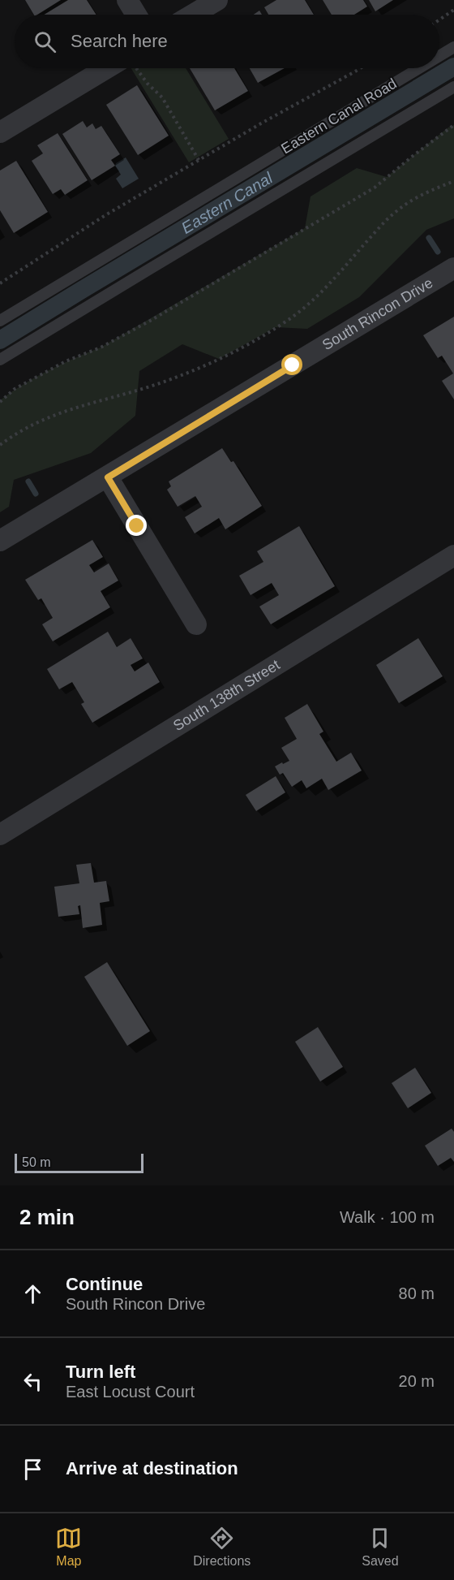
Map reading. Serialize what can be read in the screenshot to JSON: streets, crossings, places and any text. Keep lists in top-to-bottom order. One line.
{"streets":{"street":["South Rincon Drive","South 138th Street"],"lane":["Eastern Canal Road"]},"water":["Eastern Canal"],"scale_bar":"50 m","page":{"search":"Search here","scale":"50 m","heading":["2 min","Walk · 100 m"],"list":[["Continue","South Rincon Drive","80 m"],["Turn left","East Locust Court","20 m"],"Arrive at destination"],"nav":["Map","Directions","Saved"]}}
